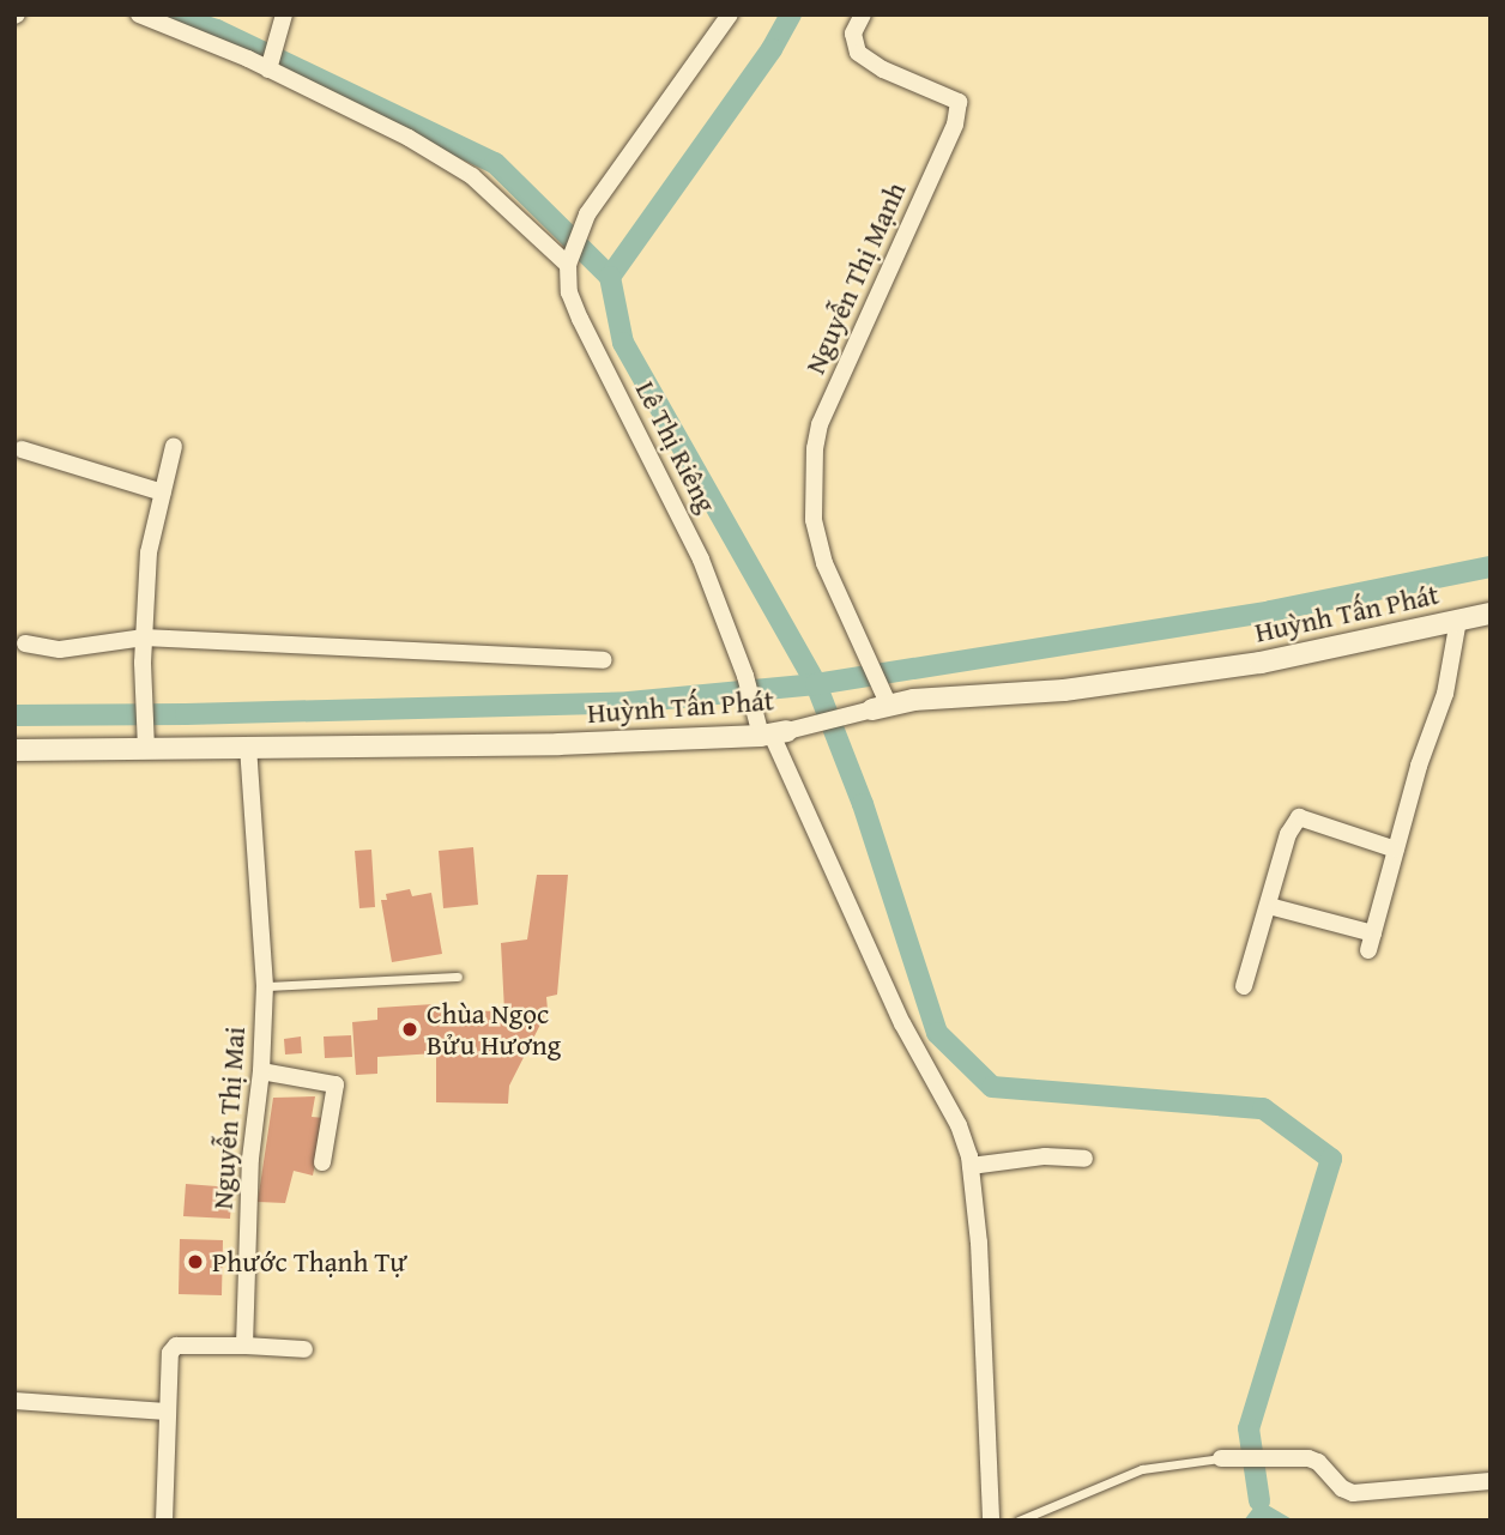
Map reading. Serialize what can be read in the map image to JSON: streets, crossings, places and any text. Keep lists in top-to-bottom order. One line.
{"streets":{"street":["Nguyễn Thị Mạnh","Lê Thị Riêng","Huỳnh Tấn Phát","Nguyễn Thị Mai"]},"crossings":[["Nguyễn Thị Mạnh","Huỳnh Tấn Phát"],["Lê Thị Riêng","Huỳnh Tấn Phát"],["Huỳnh Tấn Phát","Nguyễn Thị Mai"]],"places":["Chùa Ngọc Bửu Hương","Phước Thạnh Tự"]}
